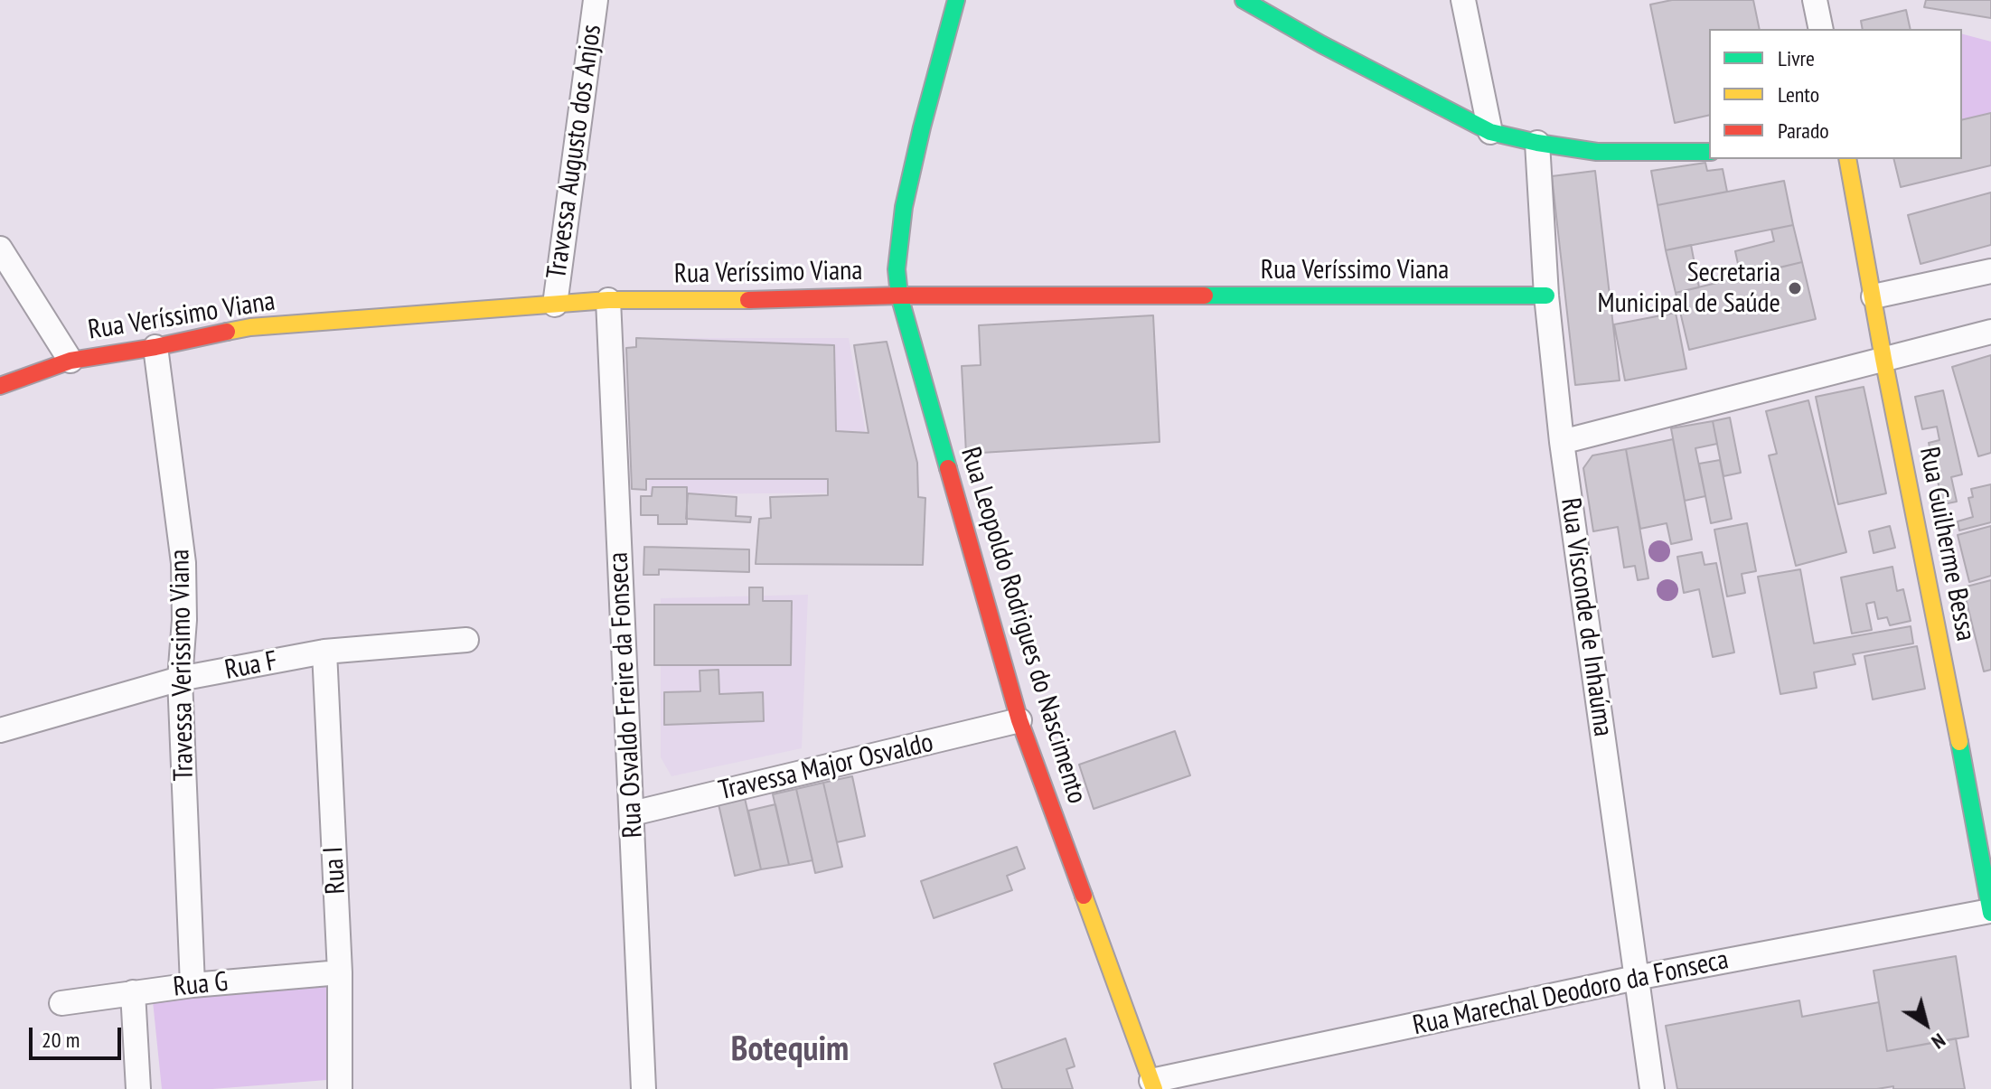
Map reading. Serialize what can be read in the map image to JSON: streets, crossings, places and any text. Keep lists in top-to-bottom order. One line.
{"streets":{"street":["Travessa Augusto dos Anjos","Rua Veríssimo Viana","Rua Guilherme Bessa","Rua Visconde de Inhaúma","Rua Leopoldo Rodrigues do Nascimento","Travessa Verissimo Viana","Rua F","Rua Osvaldo Freire da Fonseca","Travessa Major Osvaldo","Rua I","Rua G","Rua Marechal Deodoro da Fonseca"]},"crossings":[["Travessa Augusto dos Anjos","Rua Veríssimo Viana"],["Rua Veríssimo Viana","Rua Visconde de Inhaúma"],["Rua Veríssimo Viana","Rua Leopoldo Rodrigues do Nascimento"],["Rua Veríssimo Viana","Travessa Verissimo Viana"],["Rua Veríssimo Viana","Rua Osvaldo Freire da Fonseca"],["Rua Guilherme Bessa","Rua Marechal Deodoro da Fonseca"],["Rua Visconde de Inhaúma","Rua Marechal Deodoro da Fonseca"],["Rua Leopoldo Rodrigues do Nascimento","Travessa Major Osvaldo"],["Rua Leopoldo Rodrigues do Nascimento","Rua Marechal Deodoro da Fonseca"],["Travessa Verissimo Viana","Rua F"],["Travessa Verissimo Viana","Rua G"],["Rua F","Rua I"],["Rua Osvaldo Freire da Fonseca","Travessa Major Osvaldo"],["Rua I","Rua G"]],"districts":["Botequim"],"places":["Secretaria Municipal de Saúde"],"legend":["Livre","Lento","Parado"],"scale_bar":"20 m","north":"bottom right"}
